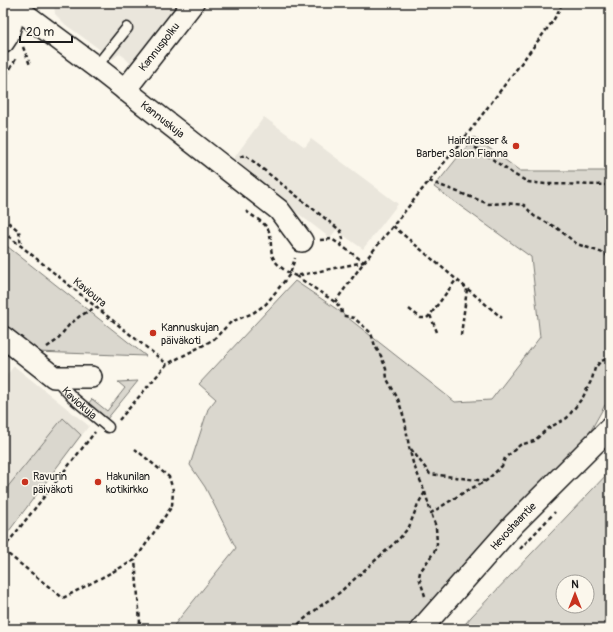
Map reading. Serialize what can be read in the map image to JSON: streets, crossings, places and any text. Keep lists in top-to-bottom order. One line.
{"streets":{"street":["Kannuspolku","Kannuskuja","Kaviokuja","Hevoshaantie"],"path":["Kavioura"]},"crossings":[["Kannuspolku","Kannuskuja"]],"places":["Hairdresser & Barber Salon Fianna","Kannuskujan päiväkoti","Ravurin päiväkoti","Hakunilan kotikirkko"],"scale_bar":"20 m","north":"top"}
